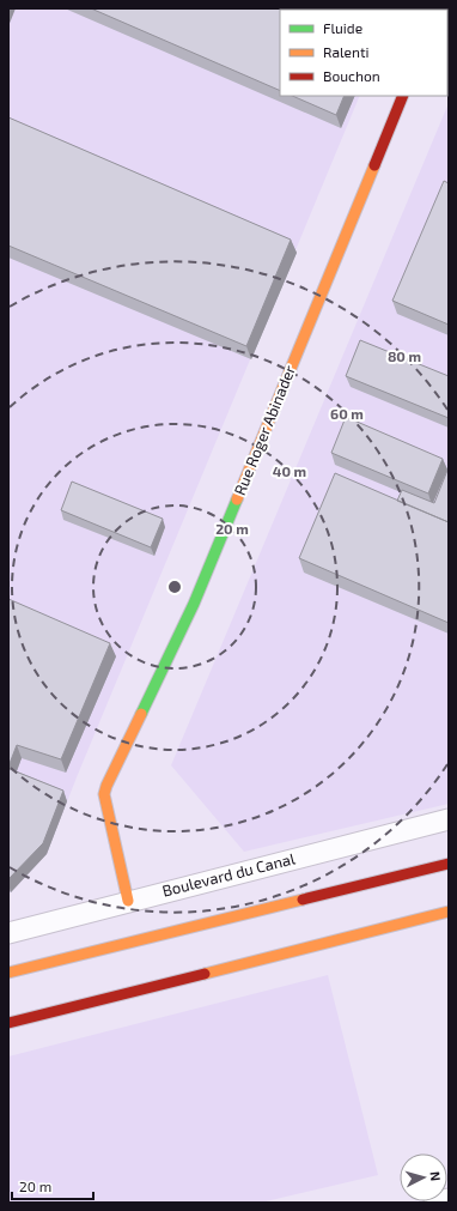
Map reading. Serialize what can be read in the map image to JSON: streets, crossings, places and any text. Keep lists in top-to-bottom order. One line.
{"streets":{"main road":["Rue Roger Abinader"],"street":["Boulevard du Canal"]},"crossings":[["Rue Roger Abinader","Boulevard du Canal"]],"legend":["Fluide","Ralenti","Bouchon"],"scale_bar":"20 m","north":"right","rings":["80 m","60 m","40 m","20 m"]}
